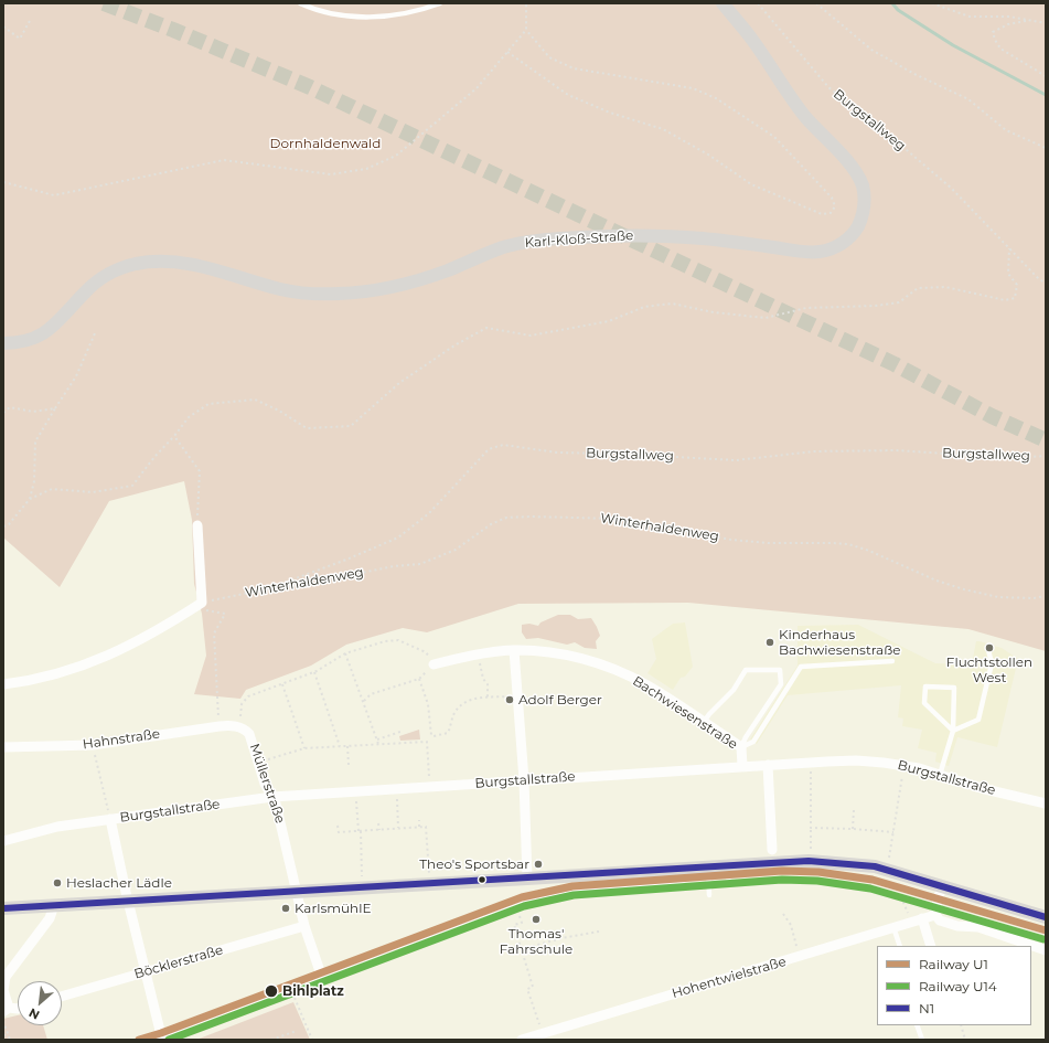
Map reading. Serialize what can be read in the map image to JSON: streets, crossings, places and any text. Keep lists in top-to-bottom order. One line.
{"streets":{"main road":["Karl-Kloß-Straße"],"street":["Bachwiesenstraße","Hahnstraße","Burgstallstraße","Müllerstraße","Böcklerstraße","Hohentwielstraße"],"path":["Burgstallweg","Winterhaldenweg"]},"crossings":[["Burgstallweg","Winterhaldenweg"],["Bachwiesenstraße","Burgstallstraße"],["Hahnstraße","Müllerstraße"],["Burgstallstraße","Müllerstraße"],["Müllerstraße","Böcklerstraße"]],"parks":["Dornhaldenwald"],"places":["Kinderhaus Bachwiesenstraße","Fluchtstollen West","Adolf Berger","Theo's Sportsbar","Heslacher Lädle","KarlsmühlE","Thomas' Fahrschule","Bihlplatz"],"lines":["transit line N1","rail line U1","rail line U14"],"legend":["Railway U1","Railway U14","N1"],"north":"bottom left"}
